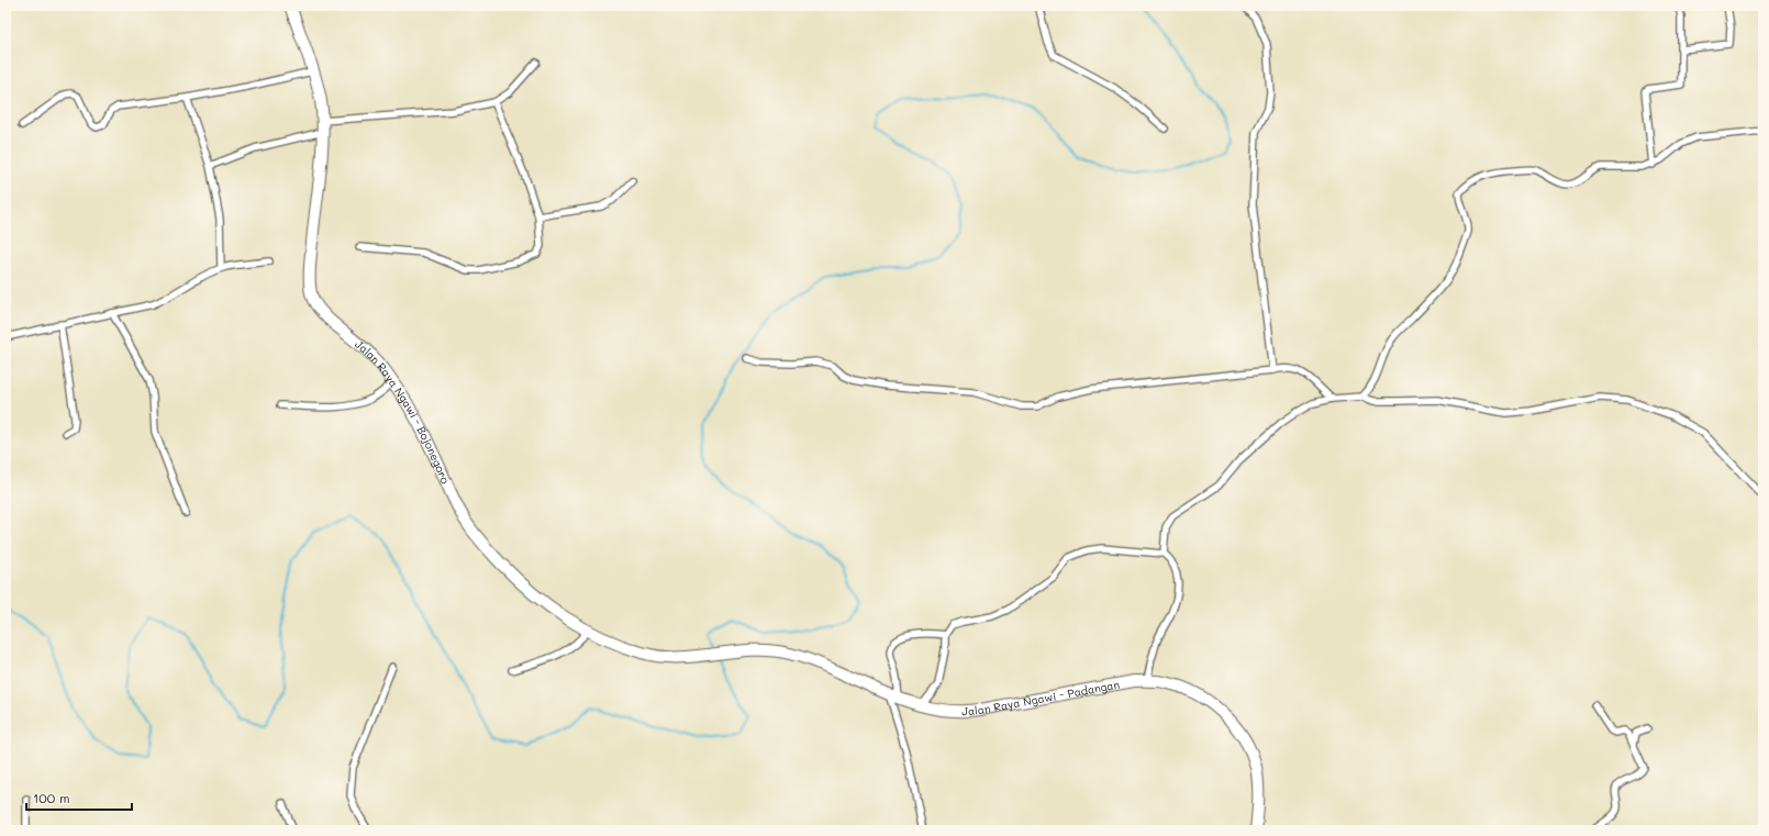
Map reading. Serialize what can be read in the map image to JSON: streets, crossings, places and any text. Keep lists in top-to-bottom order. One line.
{"streets":{"highway":["Jalan Raya Ngawi - Bojonegoro","Jalan Raya Ngawi - Padangan"]},"crossings":[["Jalan Raya Ngawi - Bojonegoro","Jalan Raya Ngawi - Padangan"]],"scale_bar":"100 m"}
